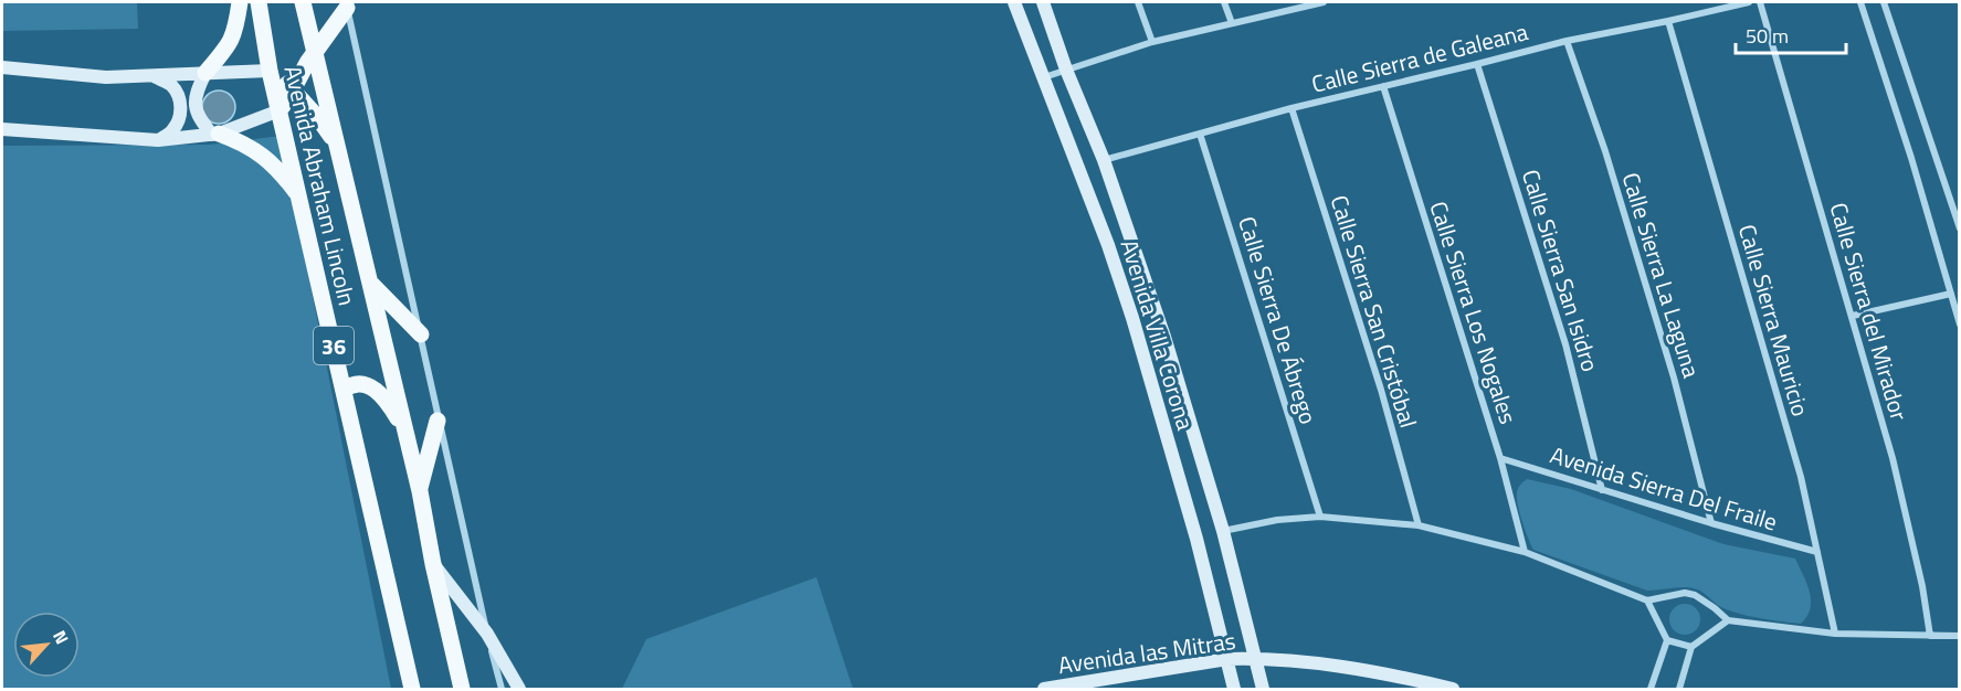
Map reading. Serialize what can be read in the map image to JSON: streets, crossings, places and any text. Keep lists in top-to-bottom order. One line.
{"streets":{"main road":["Avenida Abraham Lincoln","36"],"street":["Calle Sierra de Galeana","Calle Sierra San Isidro","Calle Sierra La Laguna","Calle Sierra San Cristóbal","Calle Sierra del Mirador","Calle Sierra Los Nogales","Calle Sierra De Ábrego","Calle Sierra Mauricio","Avenida Villa Corona","Avenida Sierra Del Fraile","Avenida las Mitras"]},"crossings":[["Calle Sierra de Galeana","Calle Sierra San Isidro"],["Calle Sierra de Galeana","Calle Sierra La Laguna"],["Calle Sierra de Galeana","Calle Sierra San Cristóbal"],["Calle Sierra de Galeana","Calle Sierra Los Nogales"],["Calle Sierra de Galeana","Calle Sierra De Ábrego"],["Calle Sierra de Galeana","Calle Sierra Mauricio"],["Calle Sierra de Galeana","Avenida Villa Corona"],["Calle Sierra San Isidro","Avenida Sierra Del Fraile"],["Calle Sierra La Laguna","Avenida Sierra Del Fraile"],["Calle Sierra Los Nogales","Avenida Sierra Del Fraile"],["Calle Sierra Mauricio","Avenida Sierra Del Fraile"],["Avenida Villa Corona","Avenida las Mitras"]],"scale_bar":"50 m","north":"top right"}
